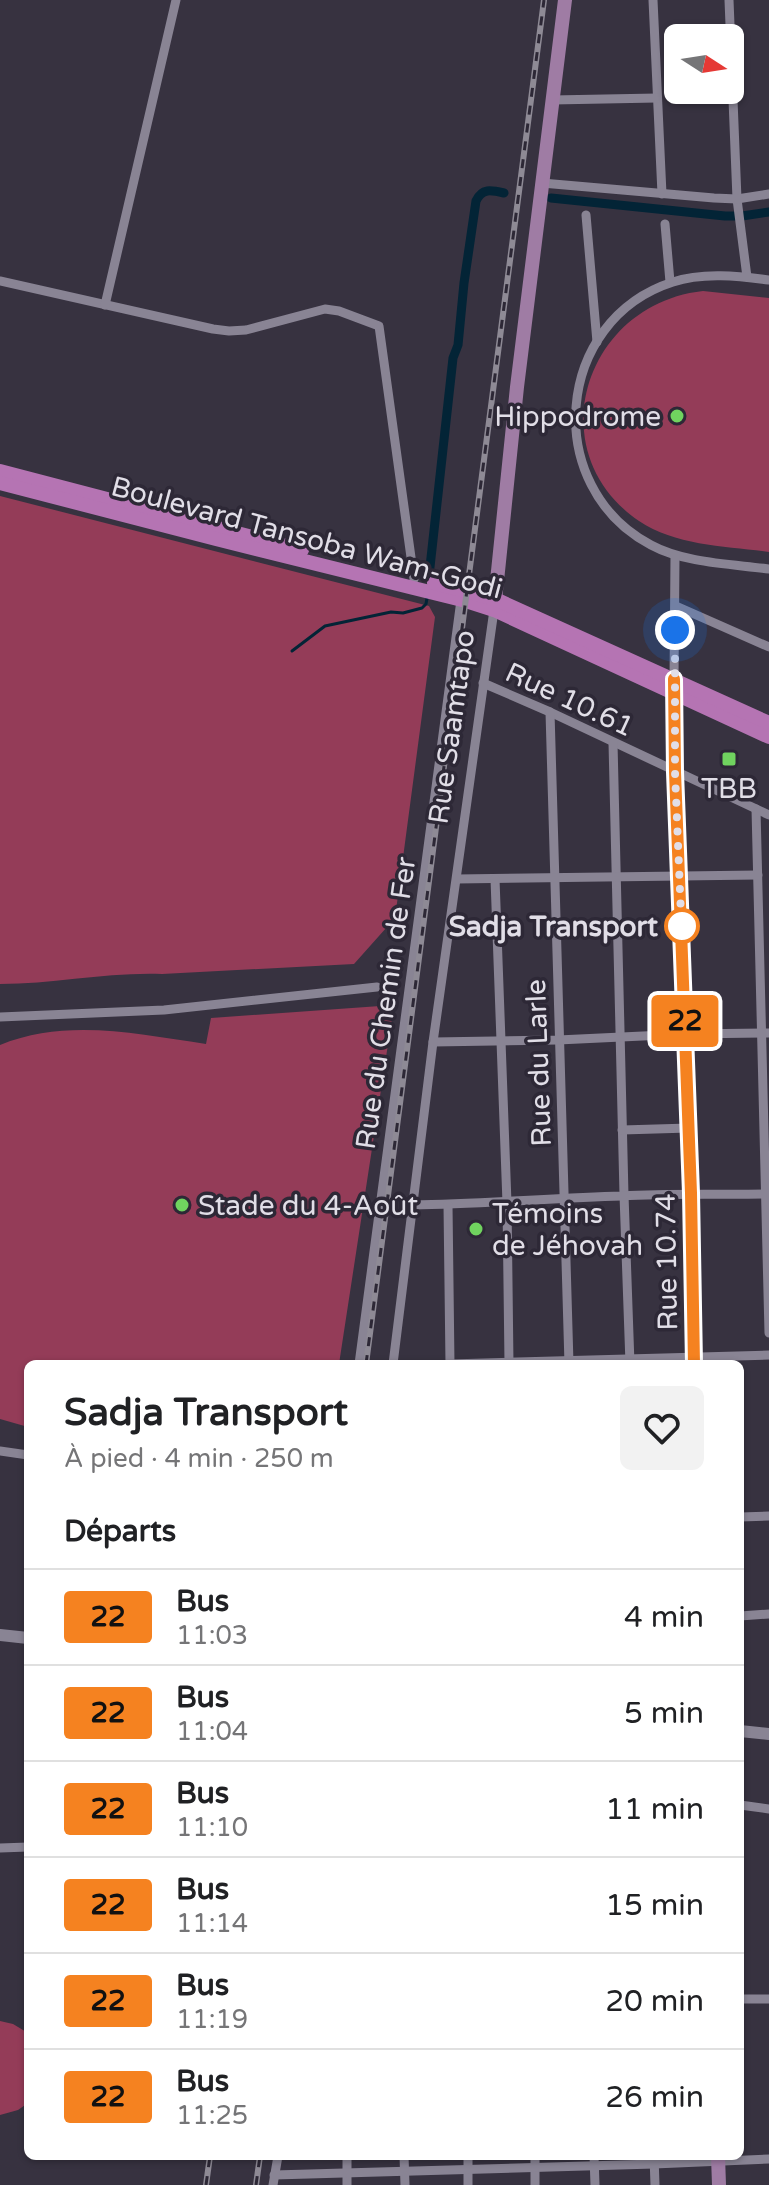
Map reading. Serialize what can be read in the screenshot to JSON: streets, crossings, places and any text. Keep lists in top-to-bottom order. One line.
{"streets":{"main road":["Boulevard Tansoba Wam-Godi","Rue Saamtapo","Rue 10.74"],"street":["Rue 10.61","Rue du Chemin de Fer","Rue du Larle"]},"crossings":[["Boulevard Tansoba Wam-Godi","Rue Saamtapo"],["Boulevard Tansoba Wam-Godi","Rue du Chemin de Fer"],["Boulevard Tansoba Wam-Godi","Rue 10.74"],["Rue 10.61","Rue Saamtapo"],["Rue 10.61","Rue du Larle"],["Rue 10.61","Rue 10.74"]],"places":{"other":["Hippodrome","Sadja Transport","Stade du 4-Août","Témoins de Jéhovah"],"transit":["TBB"]},"lines":["bus line 22"],"north":"right","page":{"on_map":"22","heading":[["Sadja Transport","À pied · 4 min · 250 m"],"Départs"],"list":[{"mark":"22","name":"Bus","note":"11:03","value":"4 min"},{"mark":"22","name":"Bus","note":"11:04","value":"5 min"},{"mark":"22","name":"Bus","note":"11:10","value":"11 min"},{"mark":"22","name":"Bus","note":"11:14","value":"15 min"},{"mark":"22","name":"Bus","note":"11:19","value":"20 min"},{"mark":"22","name":"Bus","note":"11:25","value":"26 min"}]}}
